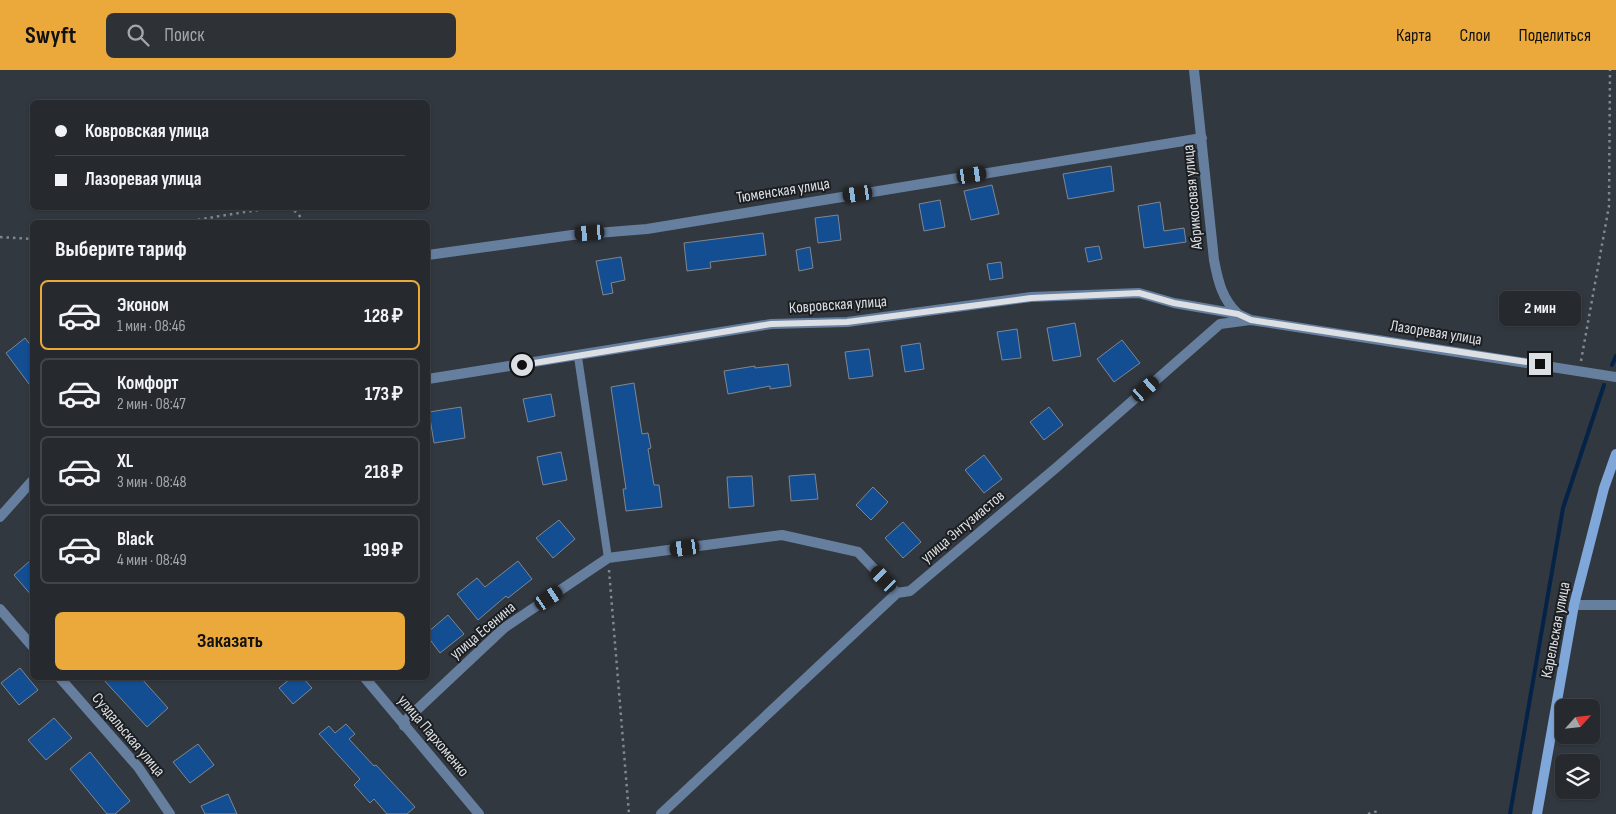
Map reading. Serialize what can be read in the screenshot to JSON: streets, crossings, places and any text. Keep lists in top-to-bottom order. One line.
{"streets":{"main road":["Карельская улица"],"street":["Тюменская улица","Абрикосовая улица","Ковровская улица","Лазоревая улица","улица Энтузиастов","улица Есенина","Суздальская улица","улица Пархоменко"]},"crossings":[["Тюменская улица","Абрикосовая улица"],["Абрикосовая улица","Ковровская улица"],["Ковровская улица","Лазоревая улица"],["Ковровская улица","улица Энтузиастов"],["Лазоревая улица","улица Энтузиастов"],["улица Энтузиастов","улица Есенина"],["улица Есенина","улица Пархоменко"]],"north":"top right","page":{"header":"Swyft","search":"Поиск","nav":["Карта","Слои","Поделиться"],"banner":["Ковровская улица","Лазоревая улица"],"heading":"Выберите тариф","list":[{"name":"Эконом","note":"1 мин · 08:46","value":"128 ₽"},{"name":"Комфорт","note":"2 мин · 08:47","value":"173 ₽"},{"name":"XL","note":"3 мин · 08:48","value":"218 ₽"},{"name":"Black","note":"4 мин · 08:49","value":"199 ₽"}],"bubble":"2 мин","buttons":"Заказать"}}
